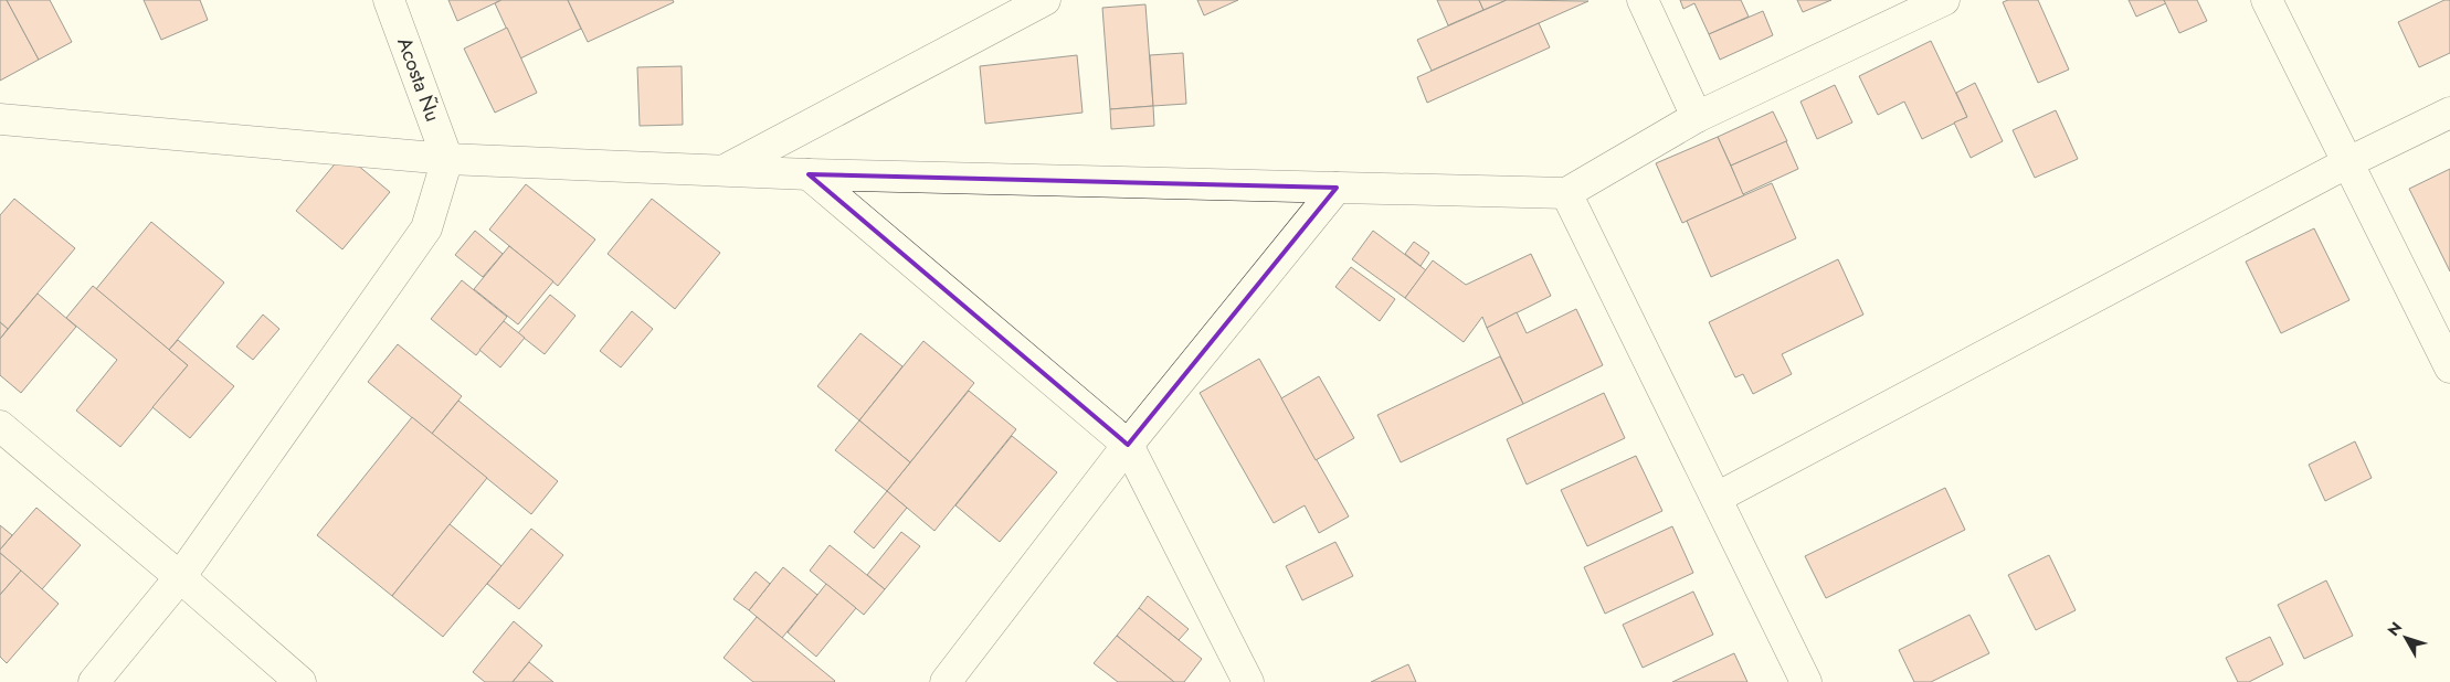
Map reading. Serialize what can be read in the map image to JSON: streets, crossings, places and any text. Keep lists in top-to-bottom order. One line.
{"streets":{"street":["Acosta Ñu"]},"north":"top left"}
